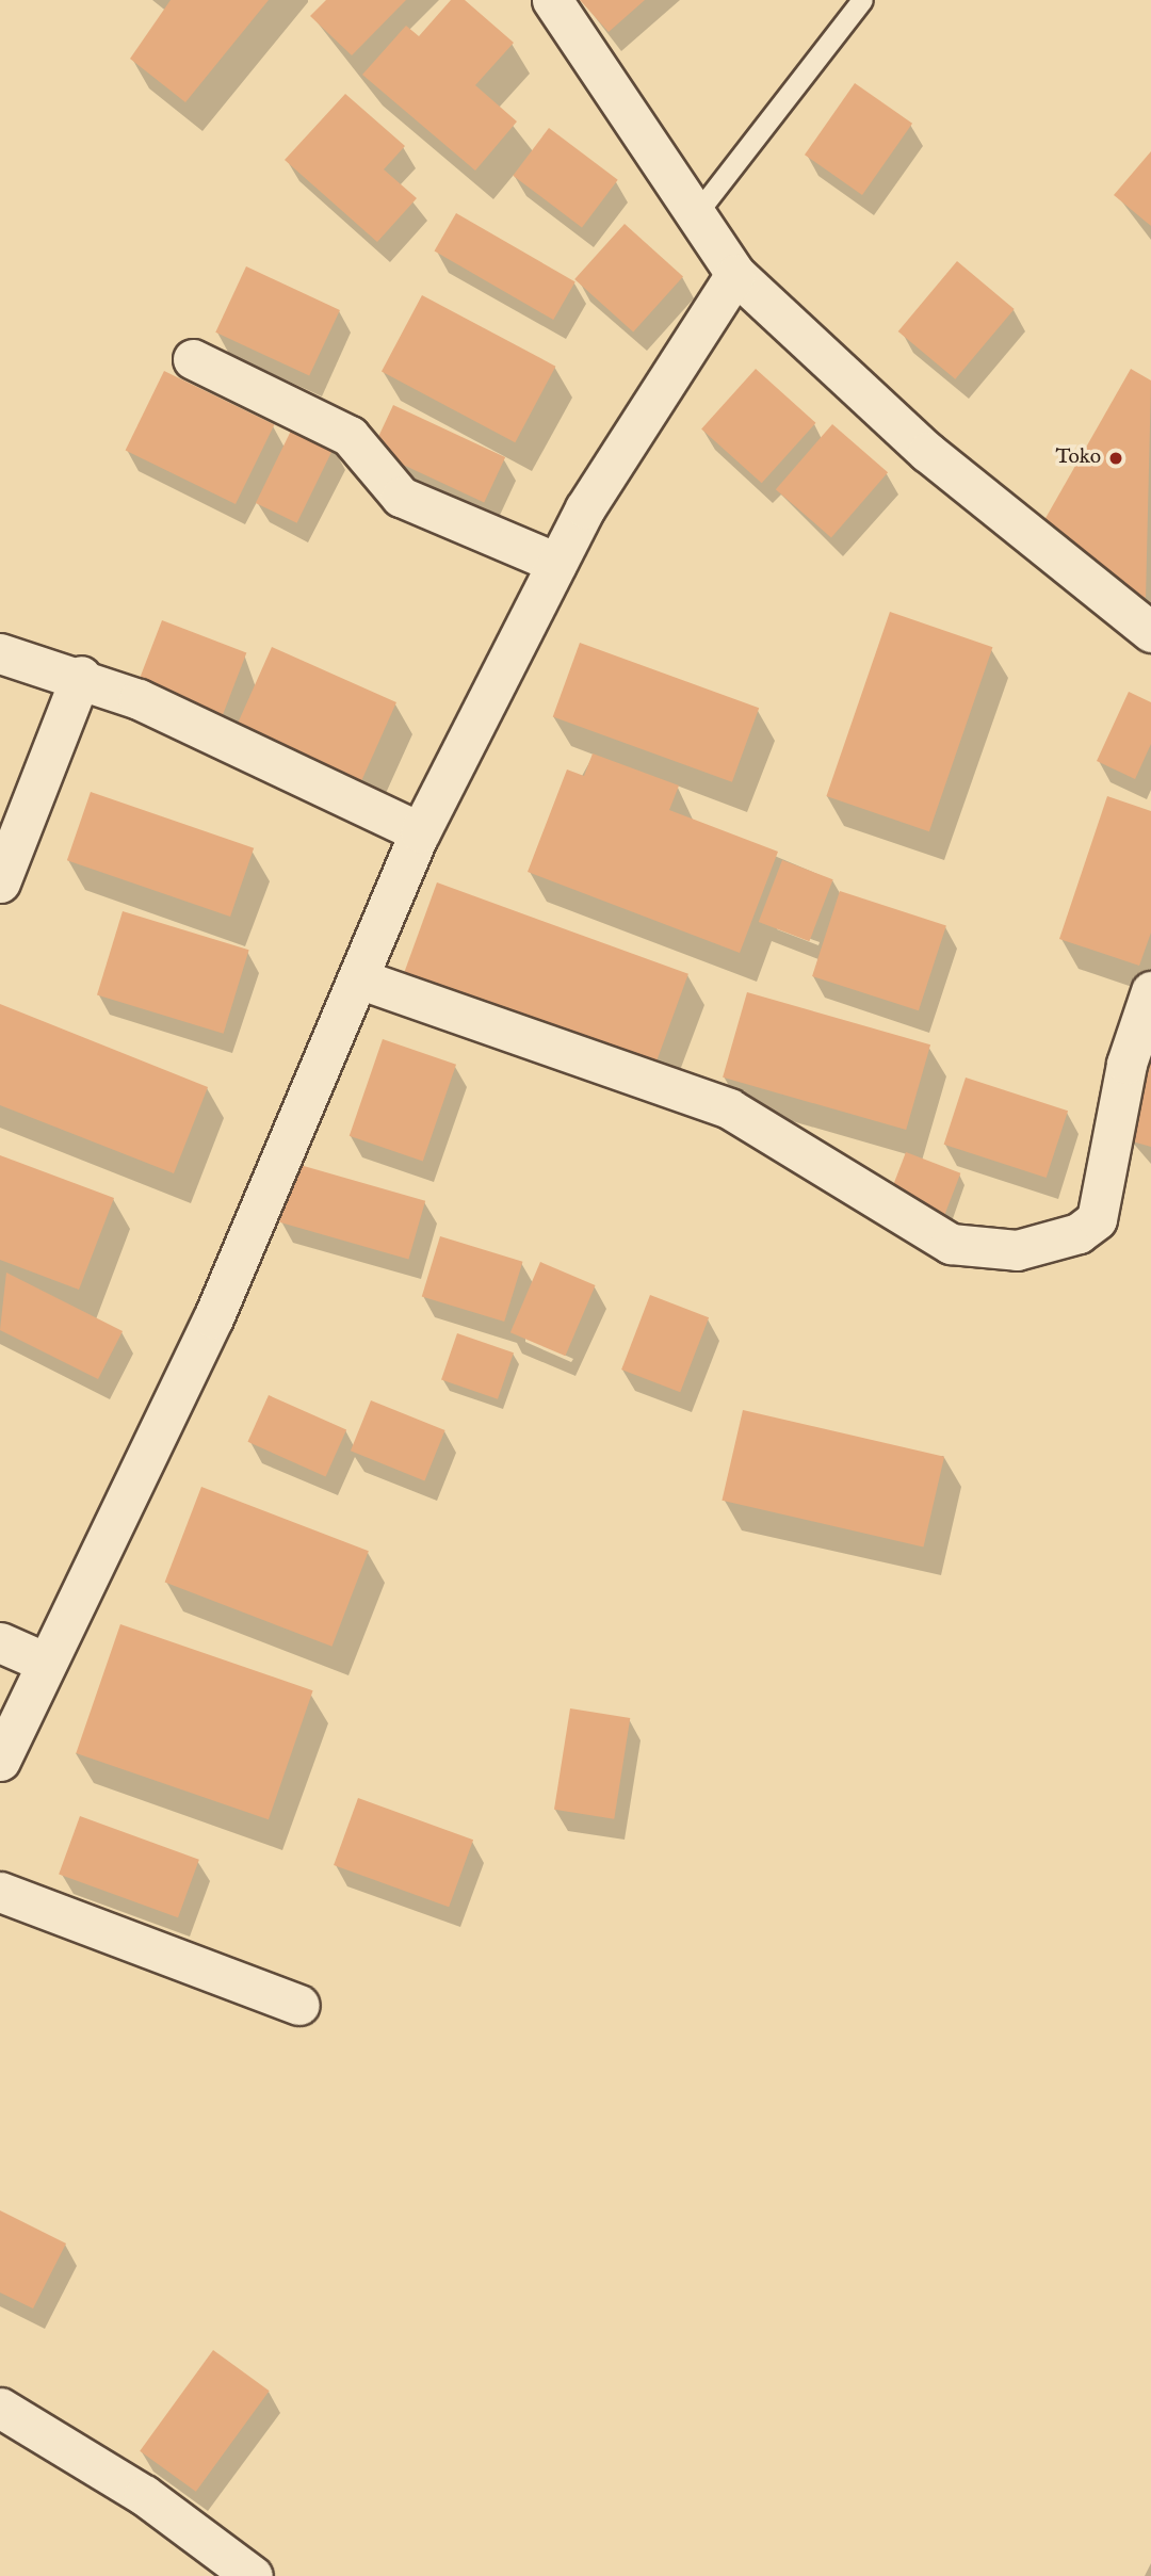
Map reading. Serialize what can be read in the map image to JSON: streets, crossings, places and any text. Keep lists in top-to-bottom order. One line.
{"places":["Toko"]}
